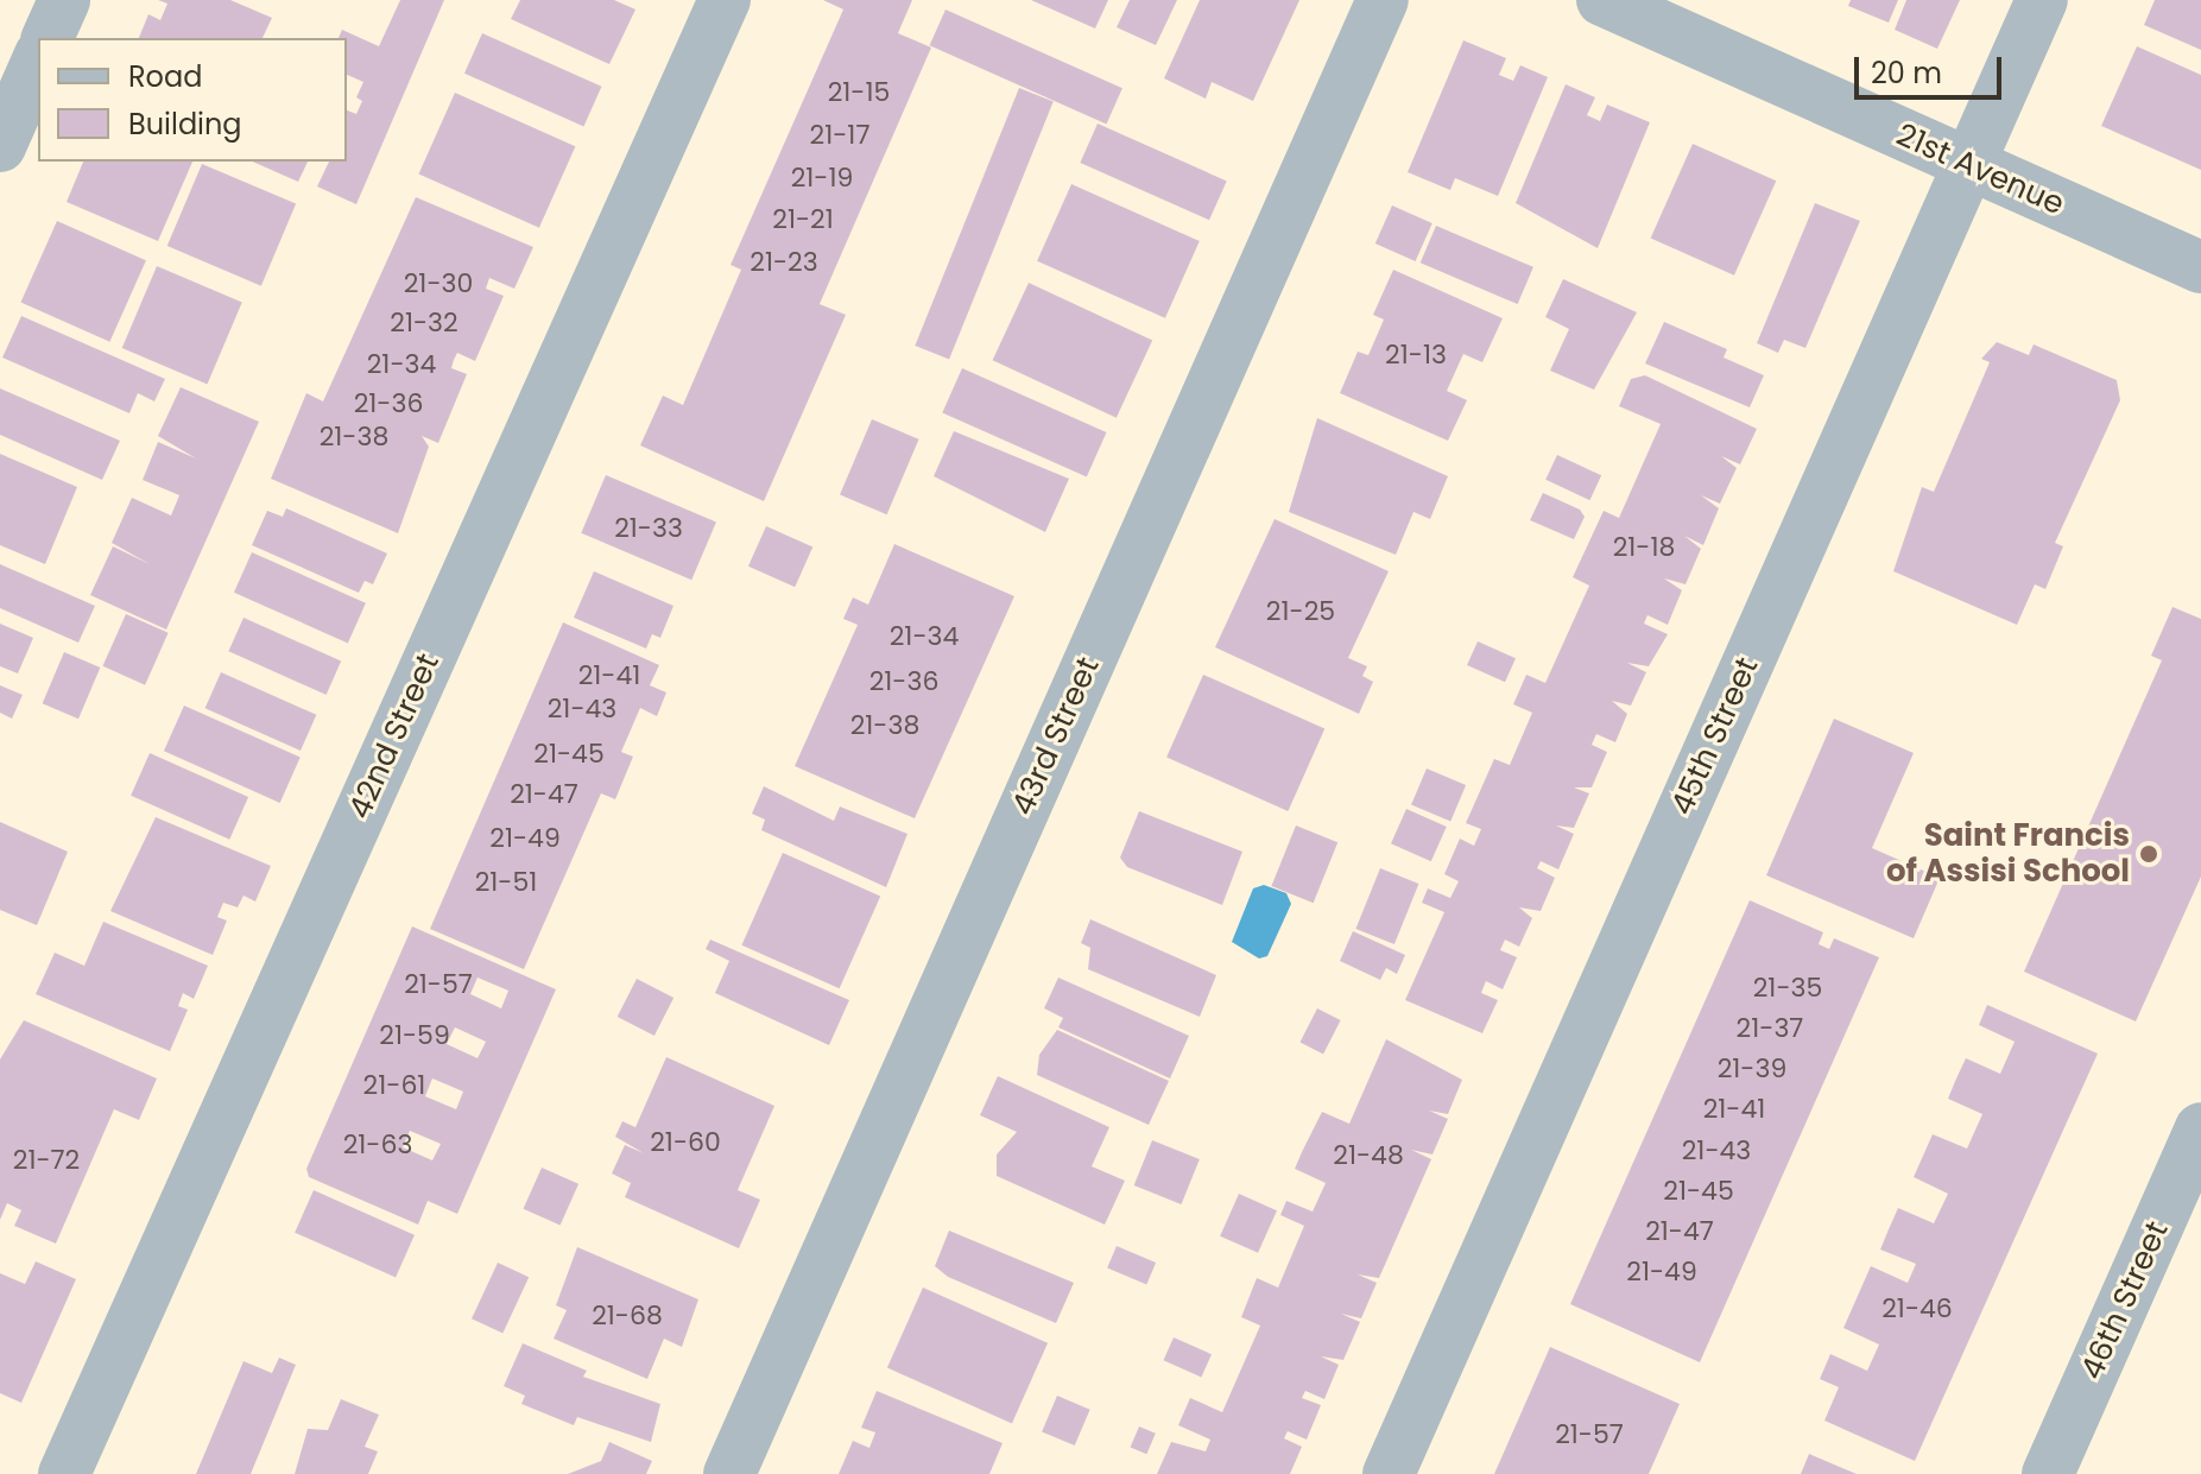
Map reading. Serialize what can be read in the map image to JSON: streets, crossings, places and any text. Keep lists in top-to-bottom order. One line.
{"streets":{"street":["21st Avenue","42nd Street","43rd Street","45th Street","46th Street"]},"crossings":[["21st Avenue","45th Street"]],"places":["Saint Francis of Assisi School"],"house_numbers":["21-15","21-17","21-19","21-21","21-23","21-30","21-32","21-13","21-34","21-36","21-38","21-33","21-18","21-25","21-34","21-41","21-36","21-43","21-38","21-45","21-47","21-49","21-51","21-57","21-35","21-37","21-59","21-39","21-61","21-41","21-60","21-63","21-43","21-48","21-72","21-45","21-47","21-49","21-46","21-68","21-57"],"legend":["Road","Building"],"scale_bar":"20 m"}
